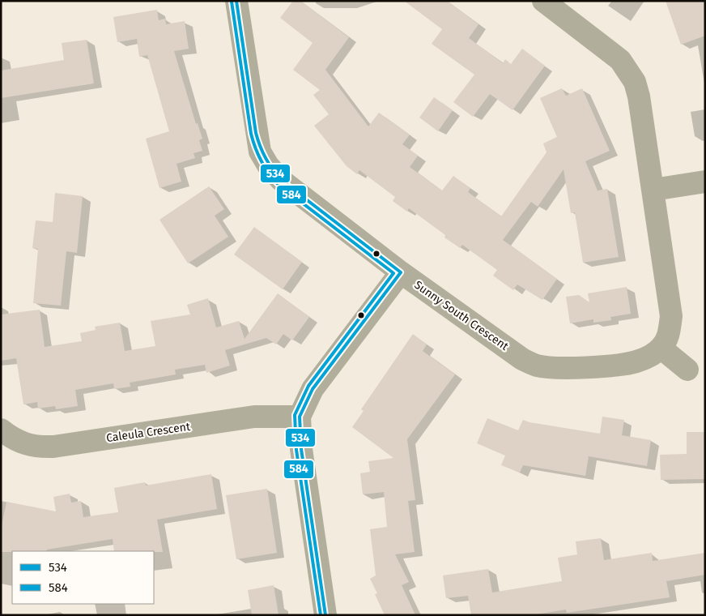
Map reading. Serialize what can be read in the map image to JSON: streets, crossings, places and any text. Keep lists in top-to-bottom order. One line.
{"streets":{"street":["Sunny South Crescent","Caleula Crescent"]},"lines":["transit line 534","transit line 584"],"legend":["534","584"]}
